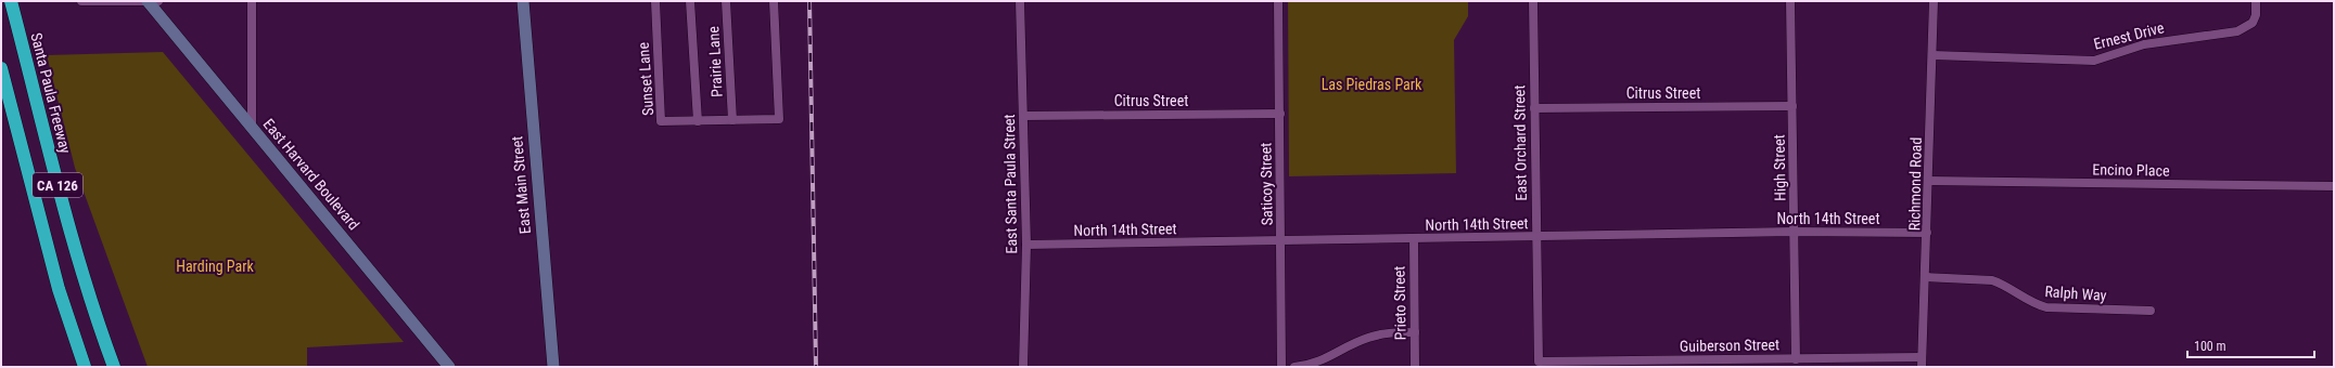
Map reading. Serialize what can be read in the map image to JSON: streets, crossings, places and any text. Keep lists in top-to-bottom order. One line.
{"streets":{"highway":["Santa Paula Freeway","CA 126"],"main road":["East Harvard Boulevard","East Main Street"],"street":["Ernest Drive","Prairie Lane","Sunset Lane","Citrus Street","East Orchard Street","High Street","Encino Place","East Santa Paula Street","Saticoy Street","Richmond Road","North 14th Street","Ralph Way","Prieto Street","Guiberson Street"]},"crossings":[["Ernest Drive","Richmond Road"],["Citrus Street","East Orchard Street"],["Citrus Street","High Street"],["Citrus Street","East Santa Paula Street"],["Citrus Street","Saticoy Street"],["East Orchard Street","North 14th Street"],["East Orchard Street","Guiberson Street"],["High Street","North 14th Street"],["High Street","Guiberson Street"],["Encino Place","Richmond Road"],["East Santa Paula Street","North 14th Street"],["Saticoy Street","North 14th Street"],["Richmond Road","North 14th Street"],["Richmond Road","Ralph Way"],["Richmond Road","Guiberson Street"],["North 14th Street","Prieto Street"]],"parks":["Las Piedras Park","Harding Park"],"scale_bar":"100 m"}
